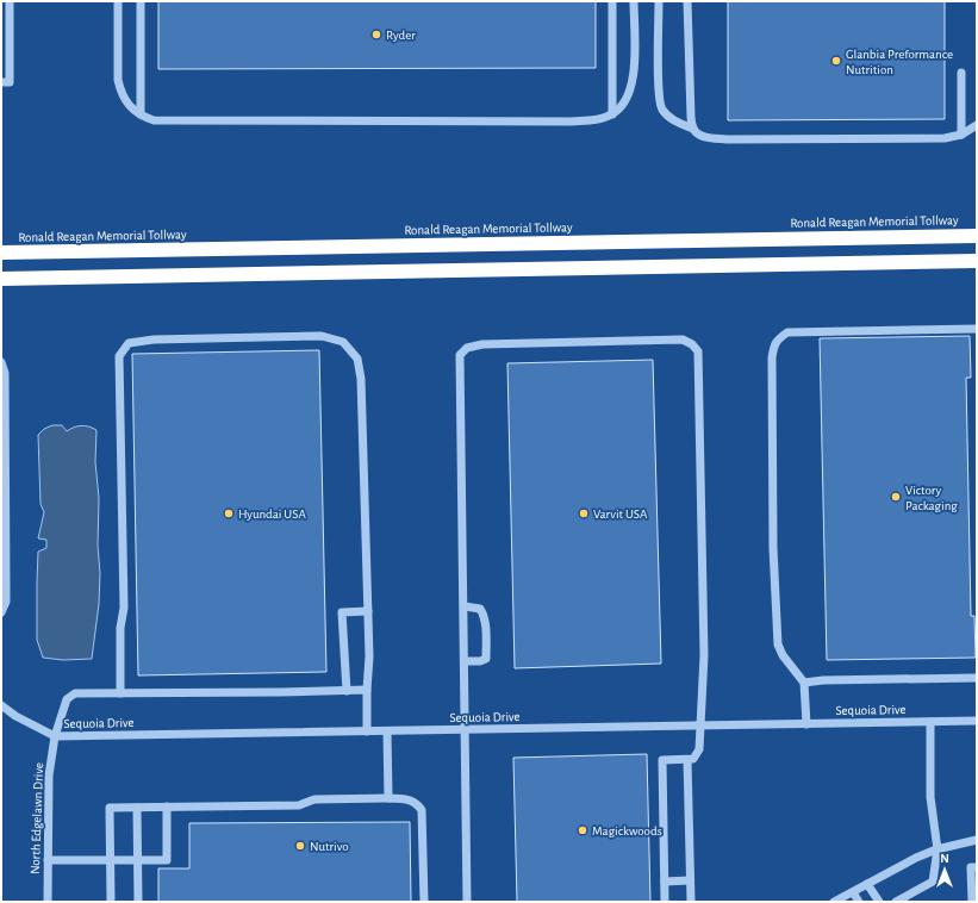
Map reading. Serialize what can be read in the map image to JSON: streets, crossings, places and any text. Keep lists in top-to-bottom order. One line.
{"streets":{"highway":["Ronald Reagan Memorial Tollway"],"street":["Sequoia Drive","North Edgelawn Drive"]},"crossings":[["Sequoia Drive","North Edgelawn Drive"]],"places":["Ryder","Glanbia Preformance Nutrition","Victory Packaging","Hyundai USA","Varvit USA","Magickwoods","Nutrivo"],"north":"top"}
